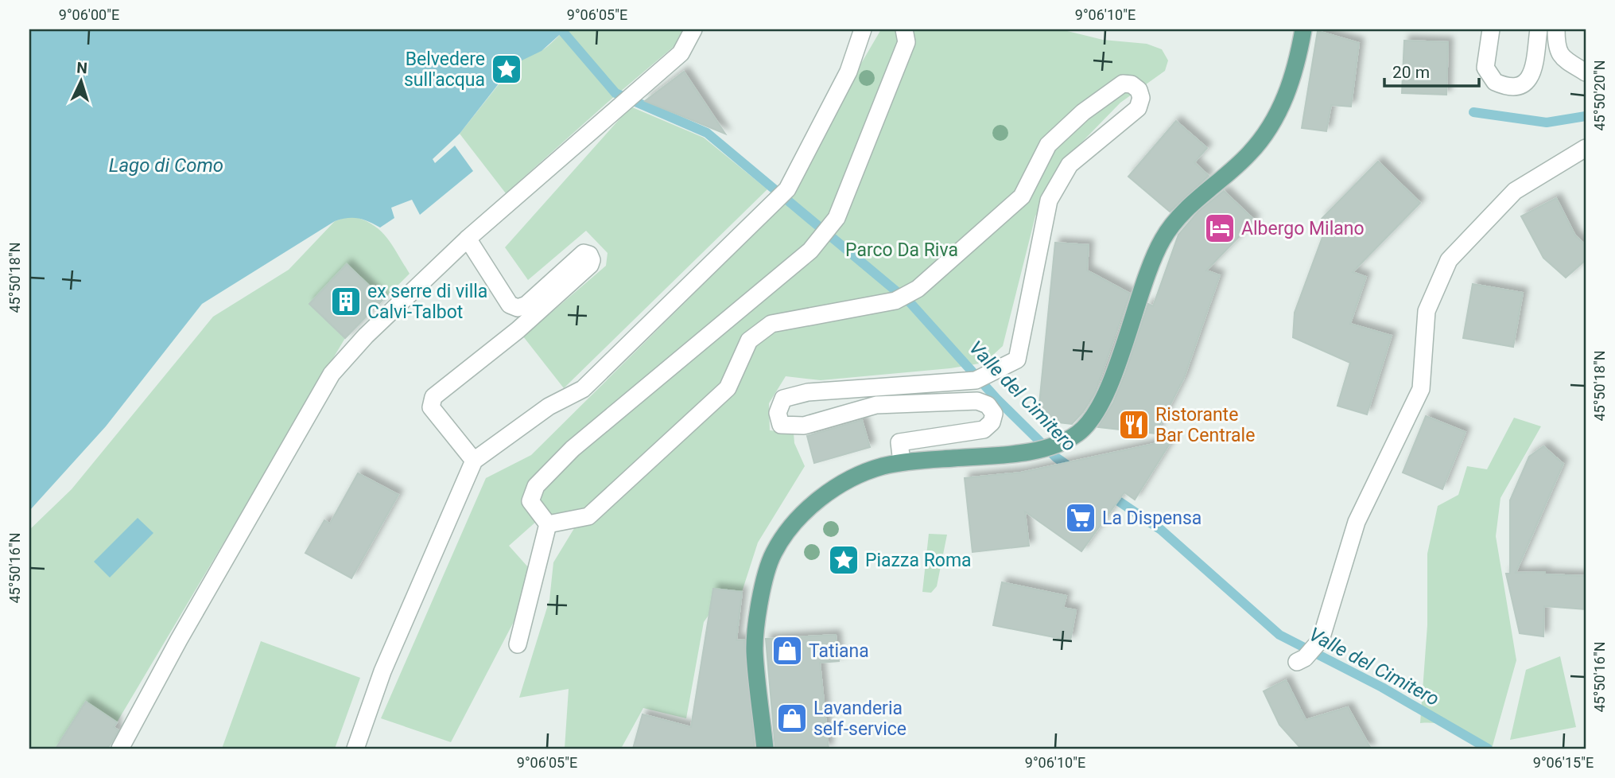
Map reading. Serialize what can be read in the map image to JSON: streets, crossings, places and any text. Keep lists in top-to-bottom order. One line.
{"water":["Lago di Como","Valle del Cimitero"],"parks":["Parco Da Riva"],"places":{"place":["Belvedere sull'acqua","Piazza Roma"],"hotel":["Albergo Milano"],"building":["ex serre di villa Calvi-Talbot"],"restaurant":["Ristorante Bar Centrale"],"supermarket":["La Dispensa"],"shop":["Tatiana","Lavanderia self-service"]},"scale_bar":"20 m","north":"top","coordinates":["9°06'00\"E","9°06'05\"E","9°06'10\"E","45°50'20\"N","45°50'18\"N","45°50'16\"N","9°06'15\"E"]}
